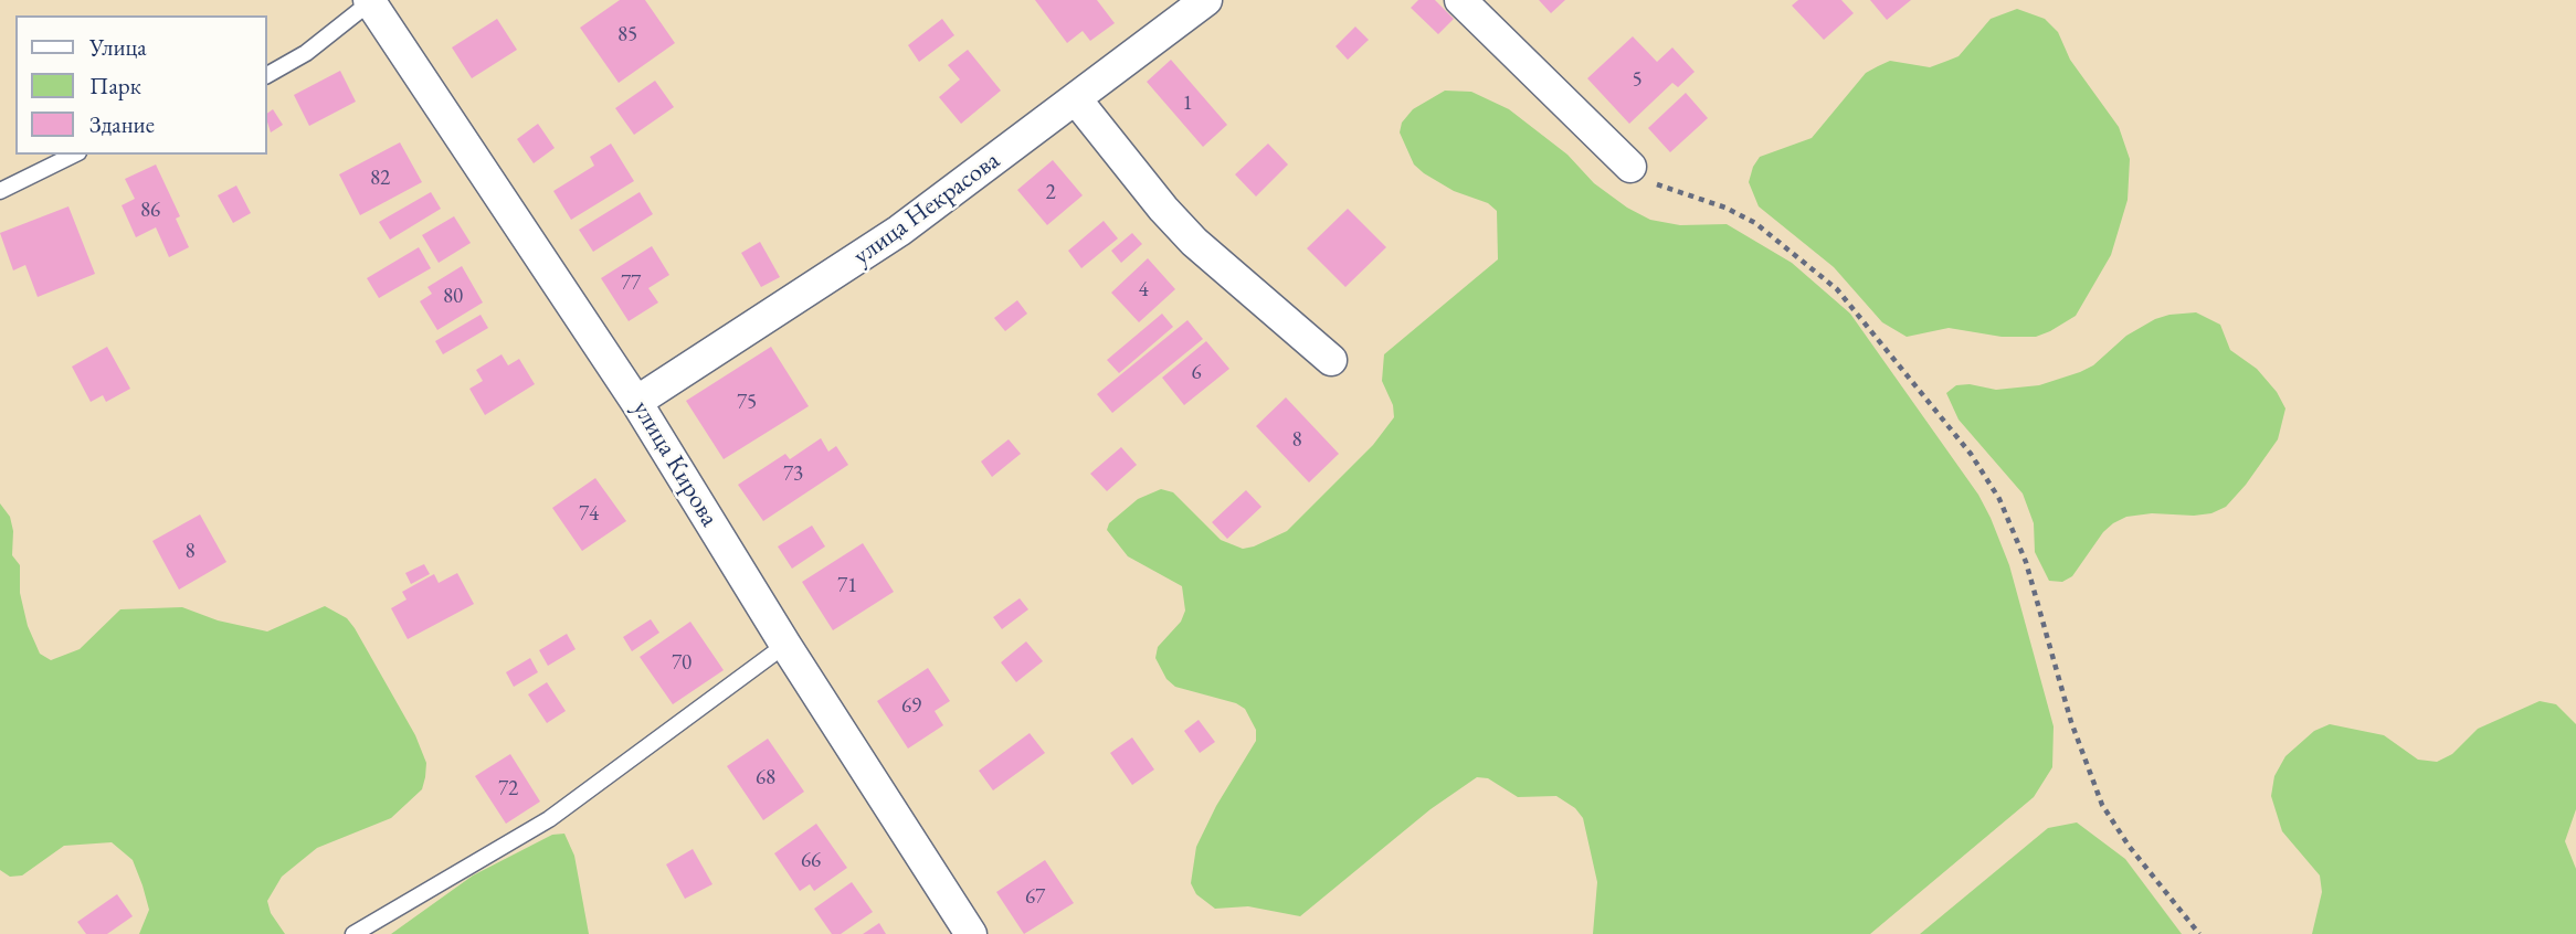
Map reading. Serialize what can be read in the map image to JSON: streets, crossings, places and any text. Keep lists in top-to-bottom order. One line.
{"streets":{"street":["улица Некрасова","улица Кирова"]},"crossings":[["улица Некрасова","улица Кирова"]],"house_numbers":["85","5","1","82","2","86","77","4","80","6","75","8","73","74","8","71","70","69","68","72","66","67"],"legend":["Улица","Парк","Здание"]}
